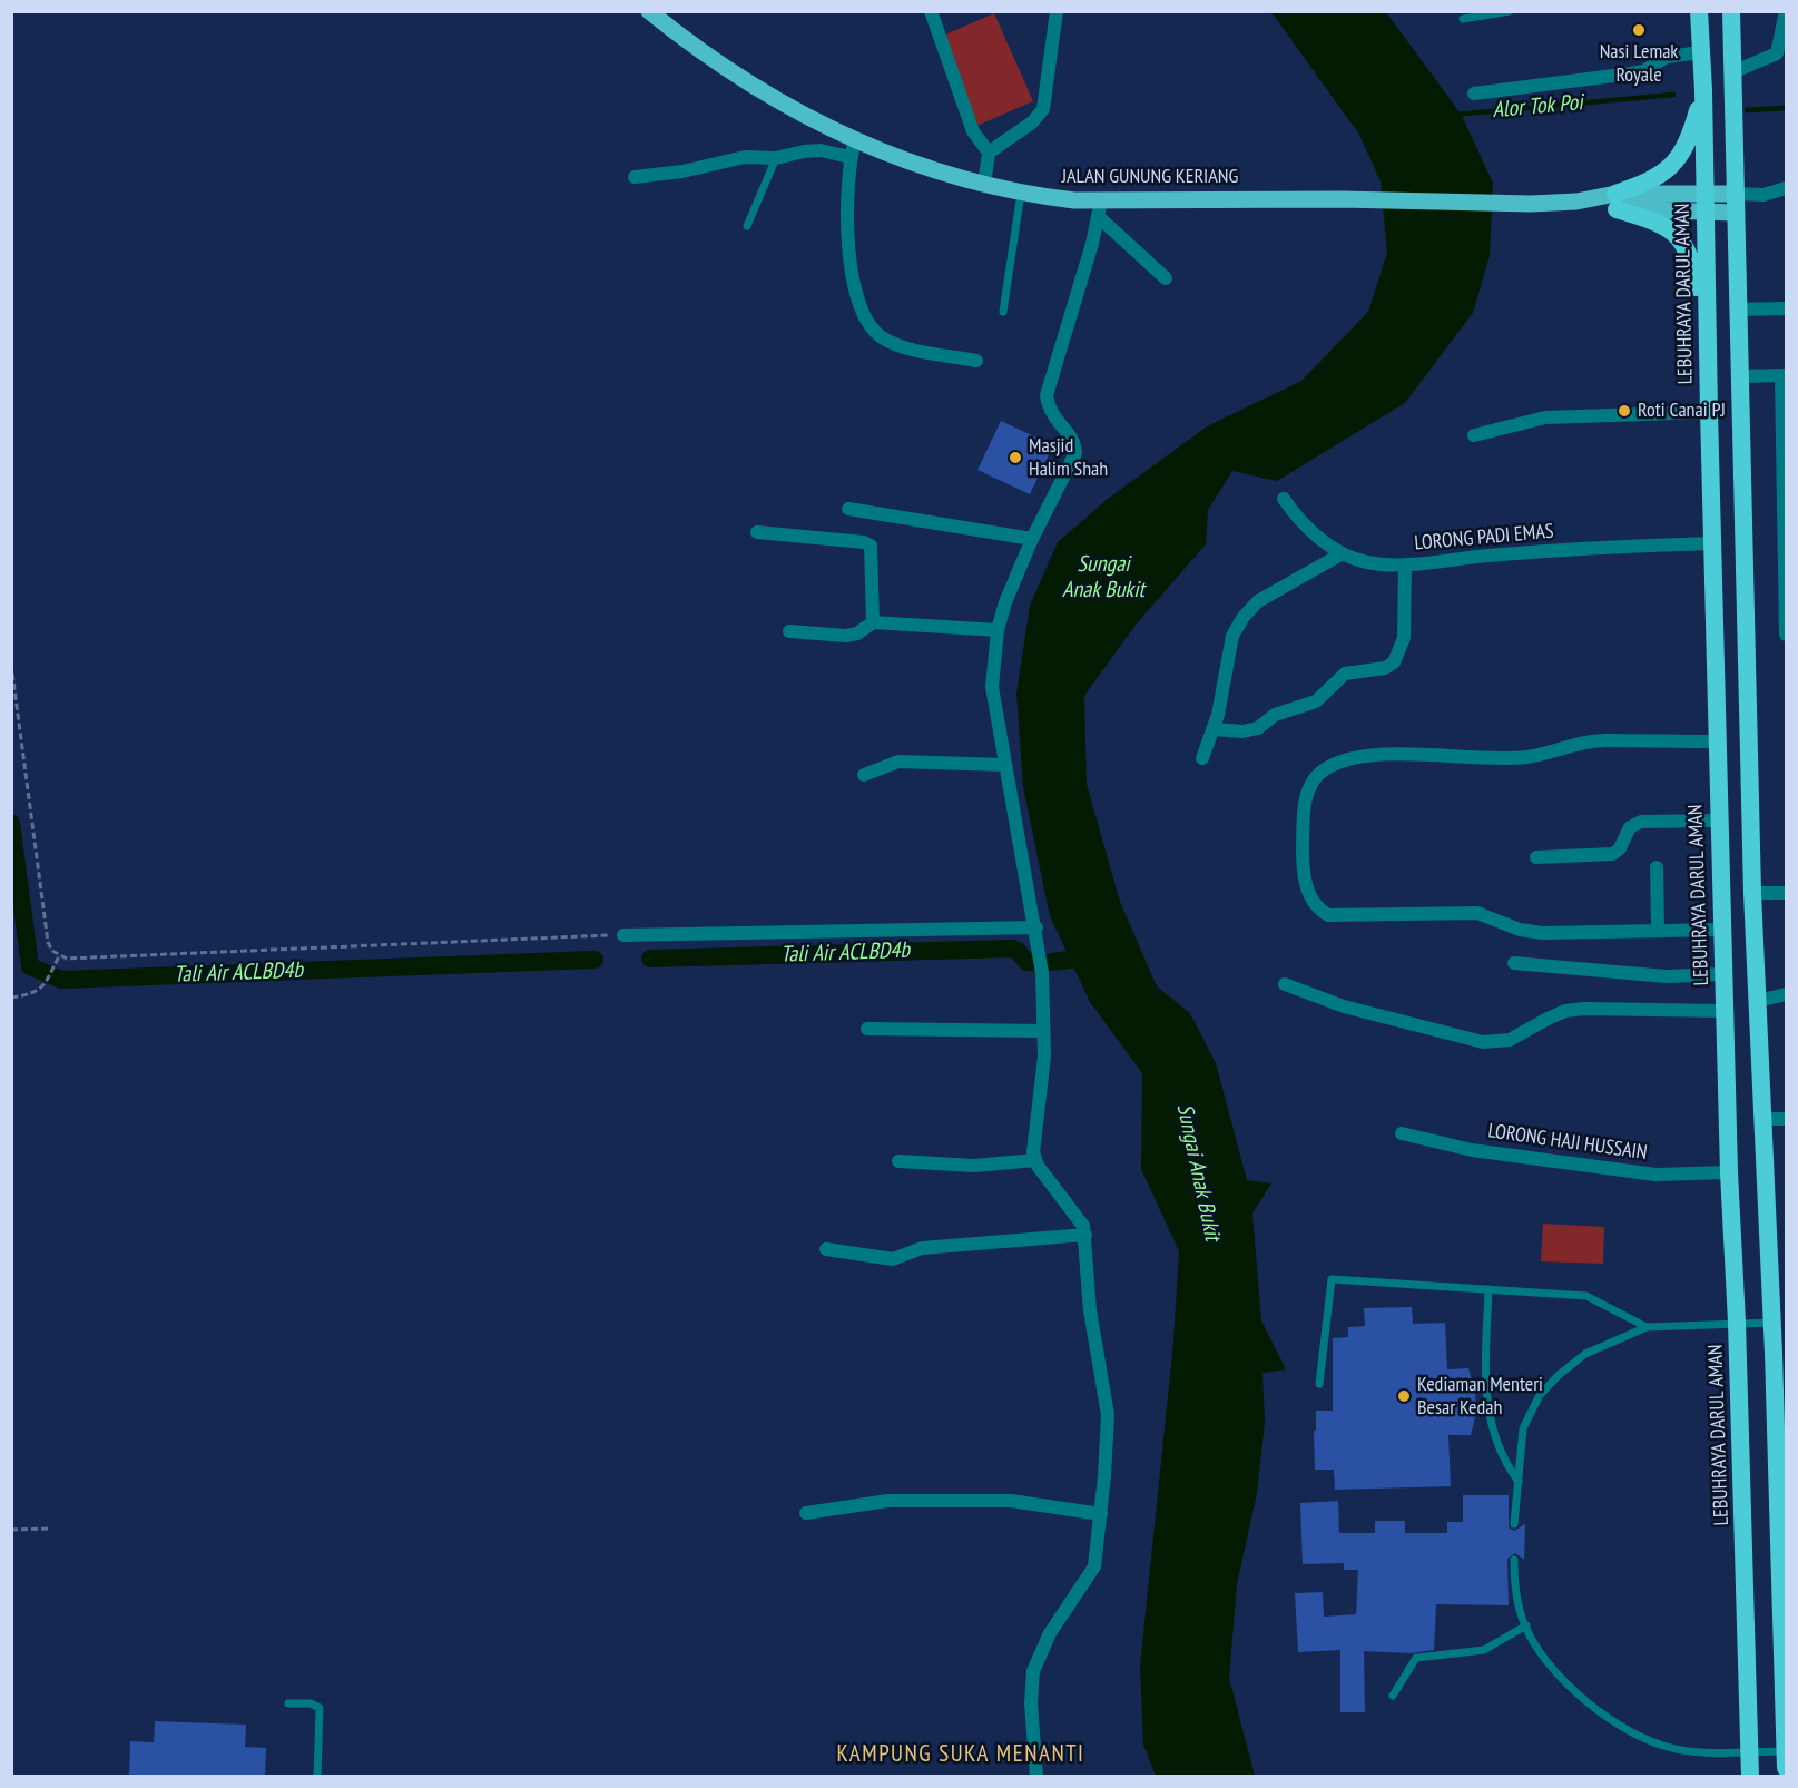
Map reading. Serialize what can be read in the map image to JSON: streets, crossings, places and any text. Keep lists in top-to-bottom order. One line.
{"streets":{"highway":["LEBUHRAYA DARUL AMAN"],"main road":["JALAN GUNUNG KERIANG"],"street":["LORONG PADI EMAS","LORONG HAJI HUSSAIN"]},"crossings":[["JALAN GUNUNG KERIANG","LEBUHRAYA DARUL AMAN"],["LEBUHRAYA DARUL AMAN","LORONG PADI EMAS"],["LEBUHRAYA DARUL AMAN","LORONG HAJI HUSSAIN"]],"districts":["KAMPUNG SUKA MENANTI"],"water":["Alor Tok Poi","Sungai Anak Bukit","Tali Air ACLBD4b"],"places":["Nasi Lemak Royale","Roti Canai PJ","Masjid Halim Shah","Kediaman Menteri Besar Kedah"]}
